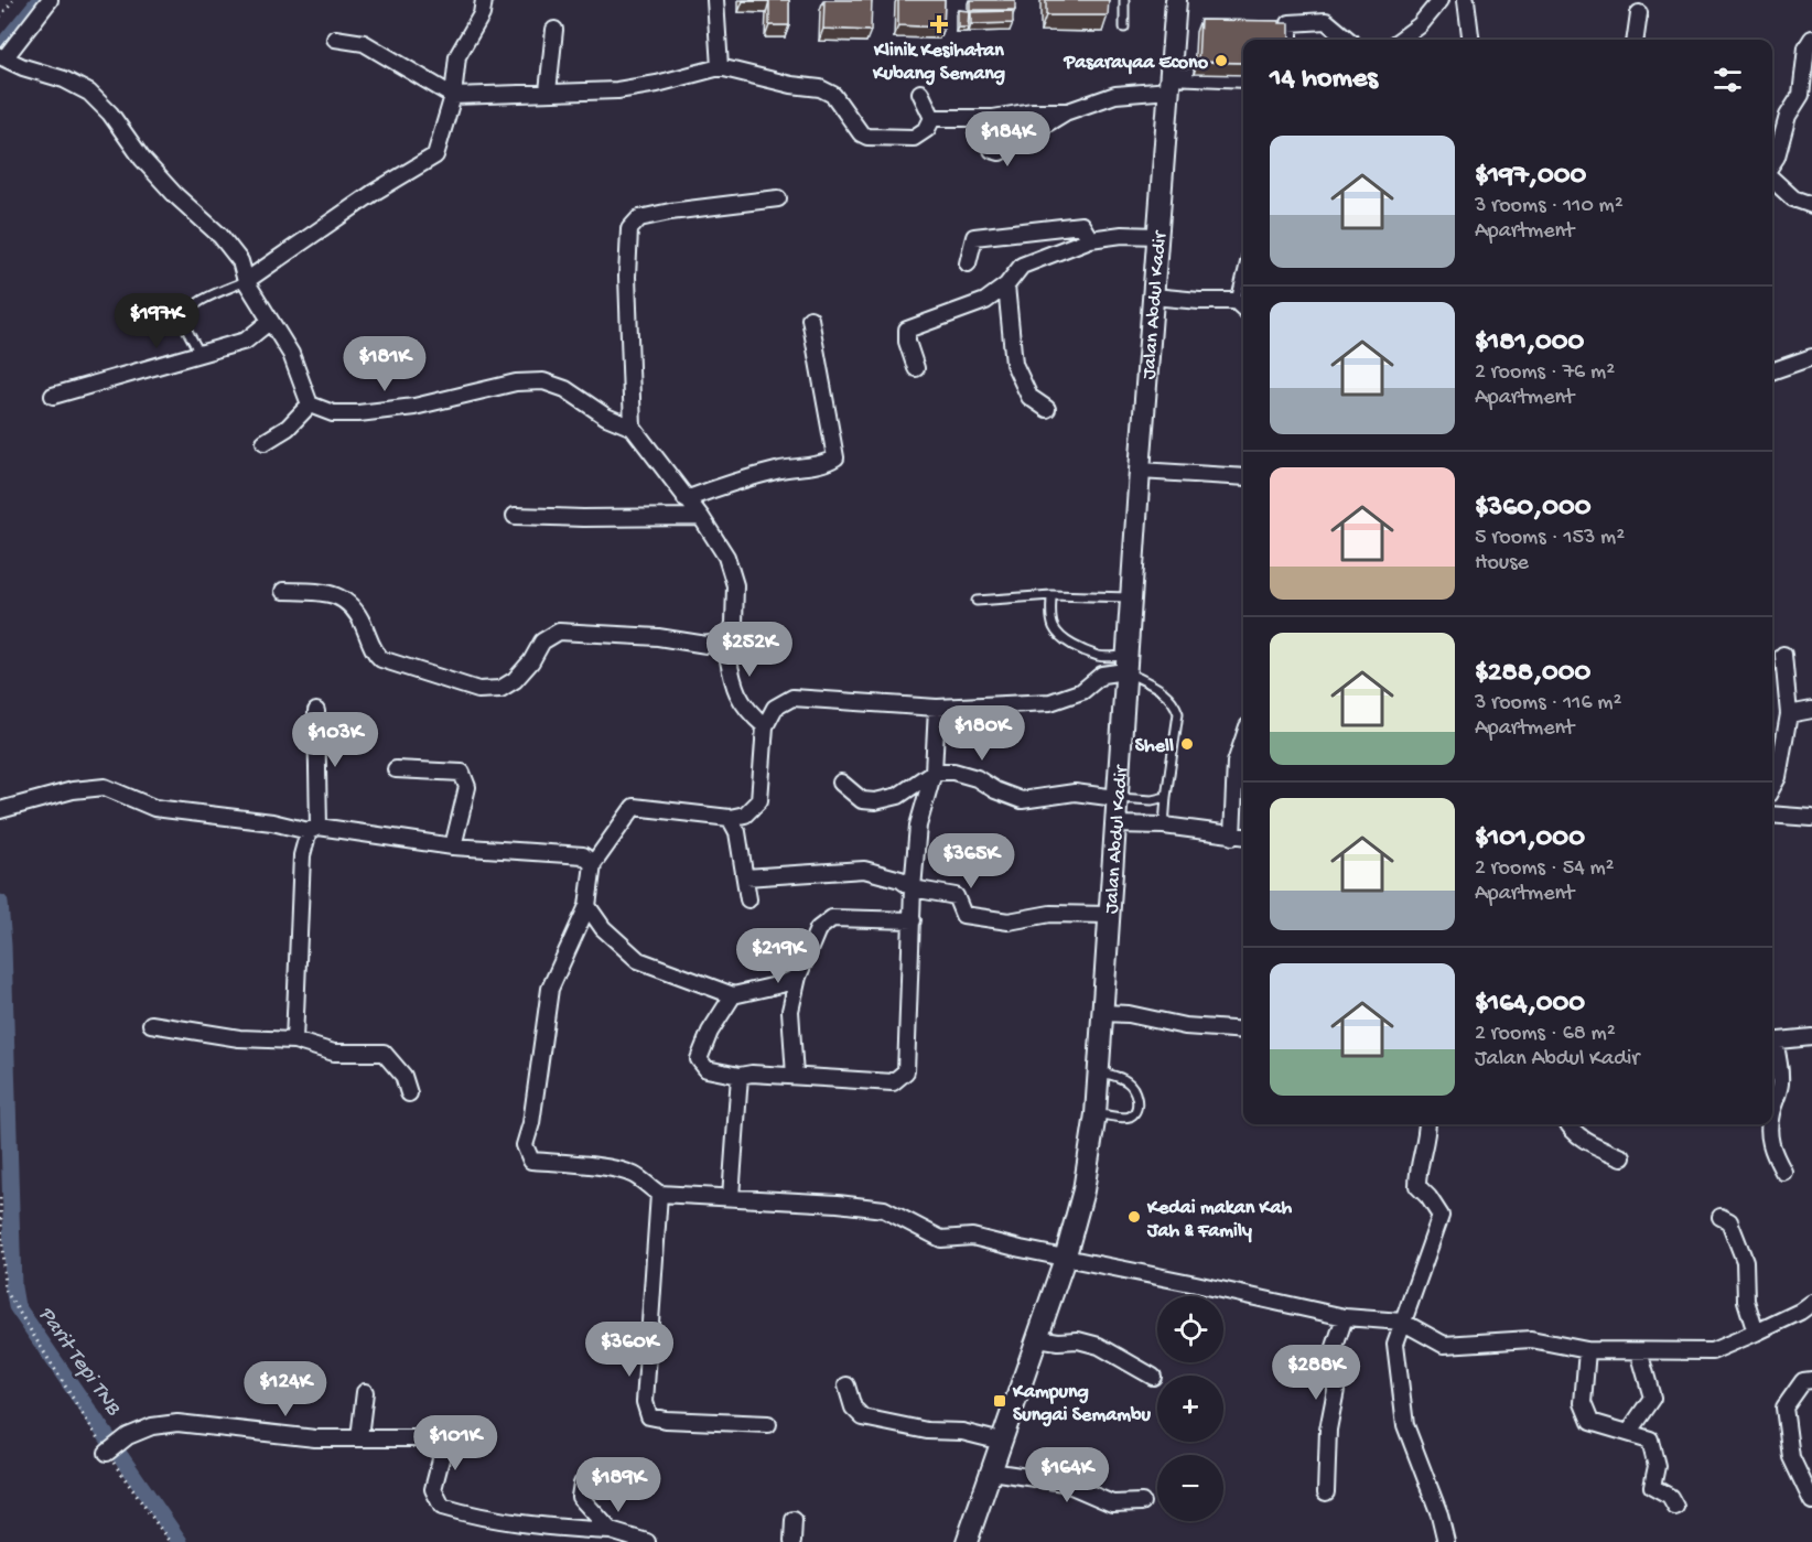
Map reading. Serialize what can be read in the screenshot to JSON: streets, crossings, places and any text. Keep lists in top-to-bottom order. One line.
{"streets":{"main road":["Jalan Abdul Kadir"]},"water":["Parit Tepi TNB"],"places":{"health":["Klinik Kesihatan Kubang Semang"],"other":["Pasarayaa Econo","Shell","Kedai makan Kah Jah & Family"],"transit":["Kampung Sungai Semambu"]},"page":{"heading":"14 homes","price":["$184K","$197K","$181K","$252K","$180K","$103K","$365K","$219K","$360K","$288K","$124K","$101K","$164K","$189K"],"list":[{"name":"$197,000","note":"3 rooms · 110 m² · Apartment"},{"name":"$181,000","note":"2 rooms · 76 m² · Apartment"},{"name":"$360,000","note":"5 rooms · 153 m² · House"},{"name":"$288,000","note":"3 rooms · 116 m² · Apartment"},{"name":"$101,000","note":"2 rooms · 54 m² · Apartment"},{"name":"$164,000","note":"2 rooms · 68 m² · Jalan Abdul Kadir"}],"map_buttons":["+","−"]}}
